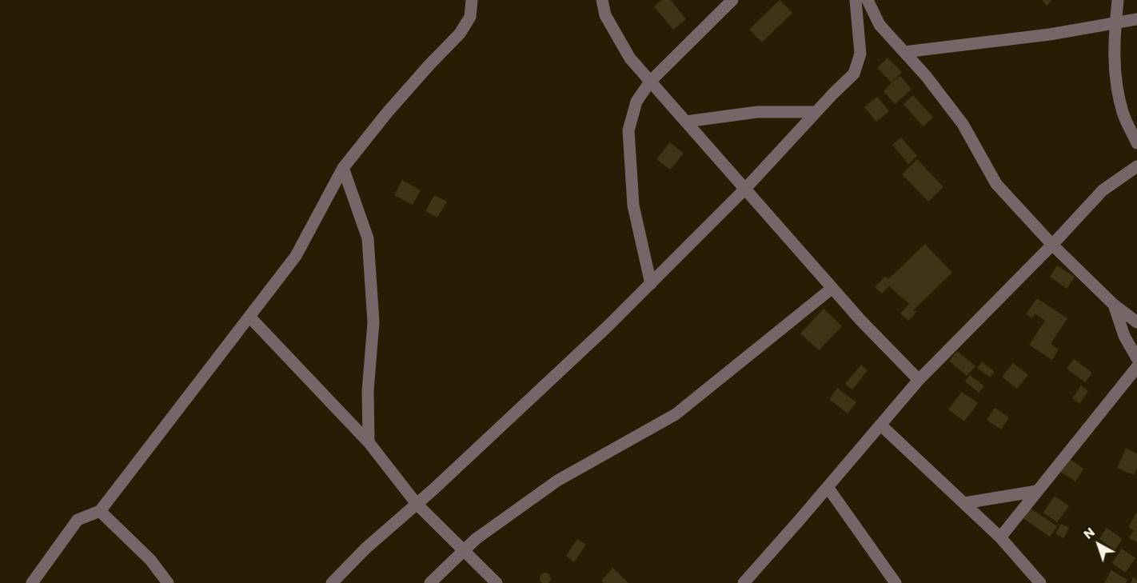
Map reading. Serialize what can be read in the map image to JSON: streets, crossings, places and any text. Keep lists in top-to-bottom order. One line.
{"north":"top left"}
